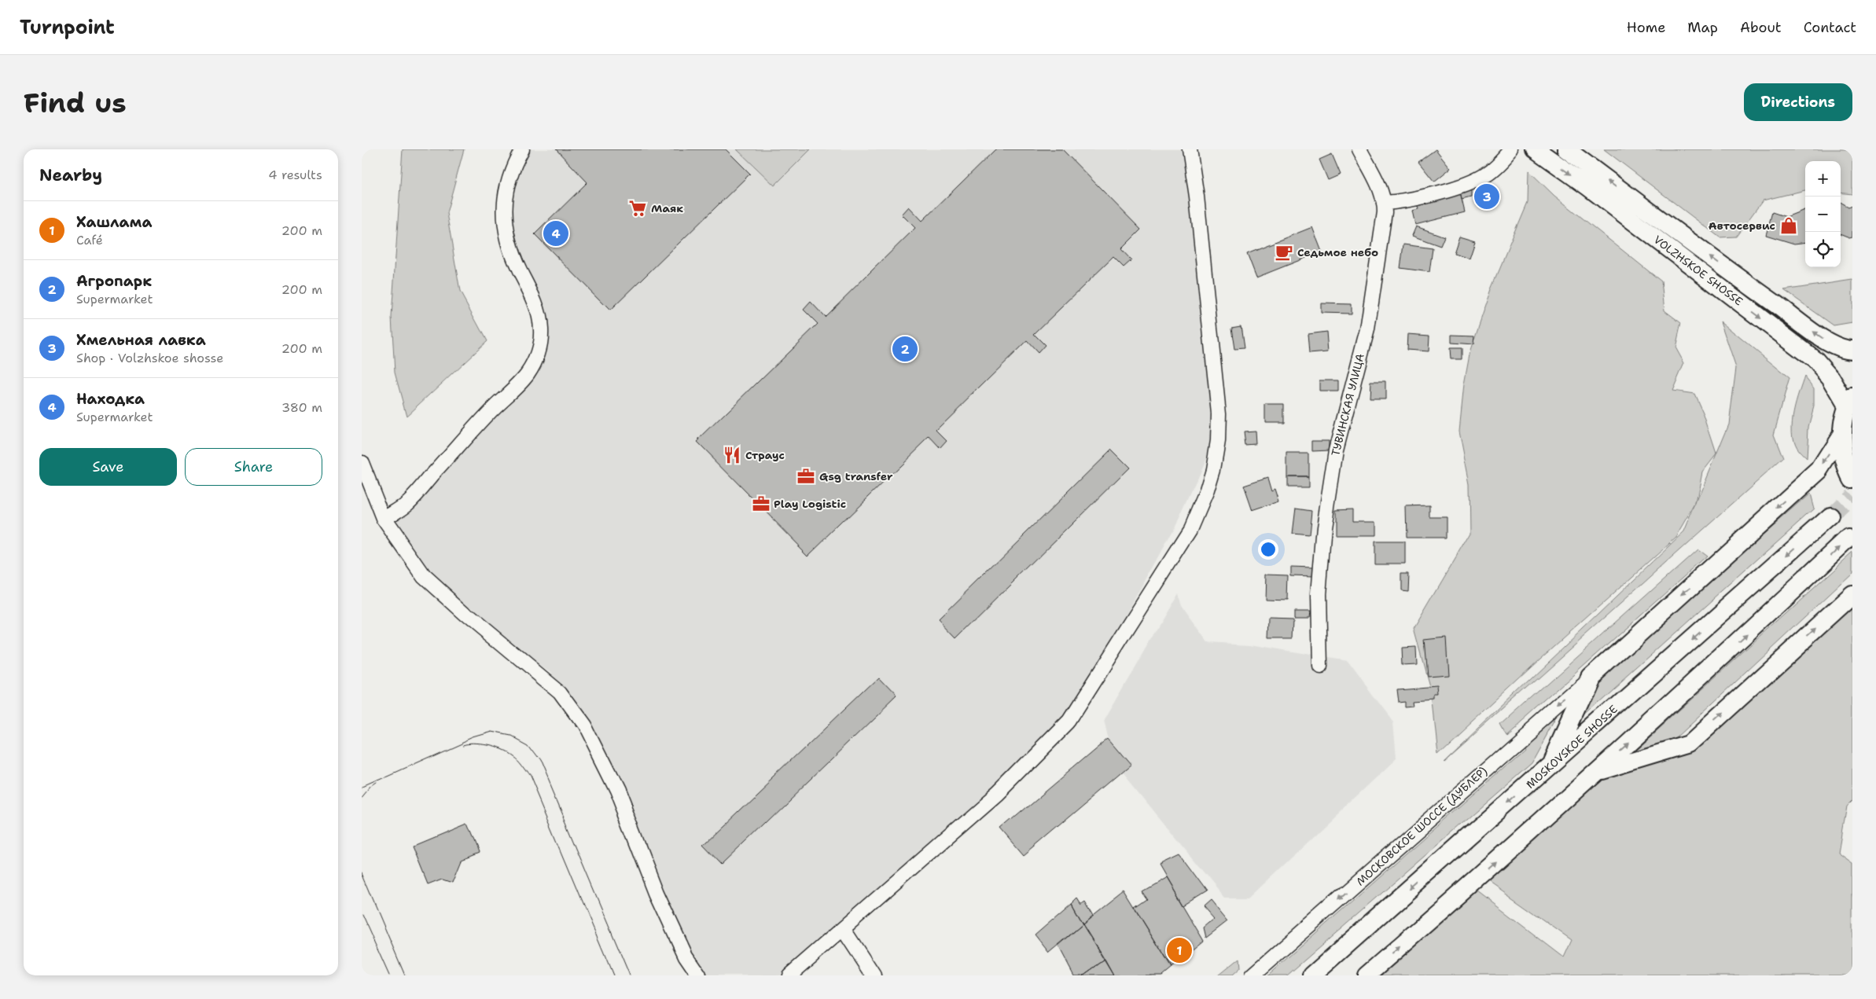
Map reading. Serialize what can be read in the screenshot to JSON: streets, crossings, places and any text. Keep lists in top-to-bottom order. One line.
{"streets":{"main road":["VOLZHSKOE SHOSSE","MOSKOVSKOE SHOSSE"],"street":["ТУВИНСКАЯ УЛИЦА","МОСКОВСКОЕ ШОССЕ (ДУБЛЕР)"]},"one_way":["МОСКОВСКОЕ ШОССЕ (ДУБЛЕР)"],"places":{"supermarket":["Маяк"],"shop":["Автосервис"],"cafe":["Седьмое небо"],"restaurant":["Страус"],"office":["Gsg transfer","Play Logistic"]},"page":{"header":"Turnpoint","nav":["Home","Map","About","Contact"],"buttons":["Directions",["Save","Share"]],"title":"Find us","heading":["Nearby","4 results"],"map_buttons":["+","−"],"pins":["3","4","2","1"],"list":[{"mark":"1","name":"Хашлама","note":"Café","value":"200 m"},{"mark":"2","name":"Агропарк","note":"Supermarket","value":"200 m"},{"mark":"3","name":"Хмельная лавка","note":"Shop · Volzhskoe shosse","value":"200 m"},{"mark":"4","name":"Находка","note":"Supermarket","value":"380 m"}]}}
